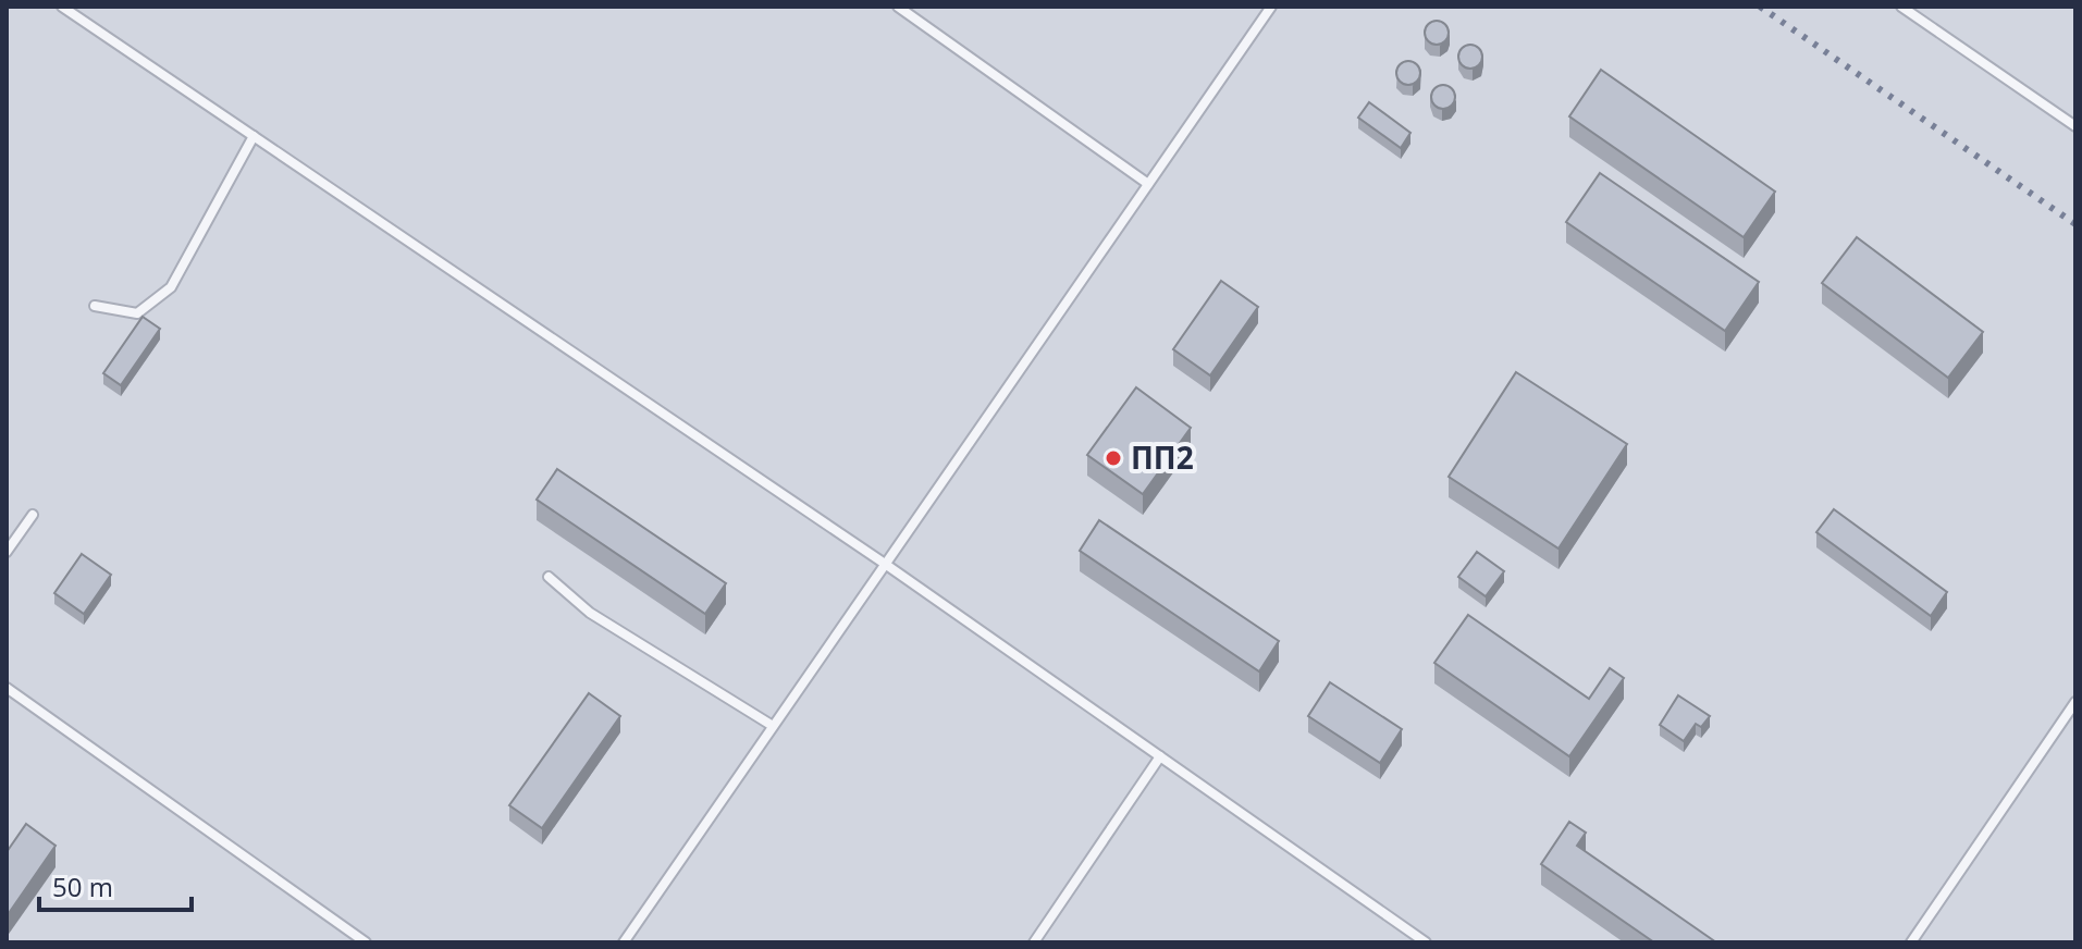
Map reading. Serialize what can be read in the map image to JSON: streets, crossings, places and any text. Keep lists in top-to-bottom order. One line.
{"places":["ПП2"],"scale_bar":"50 m"}
